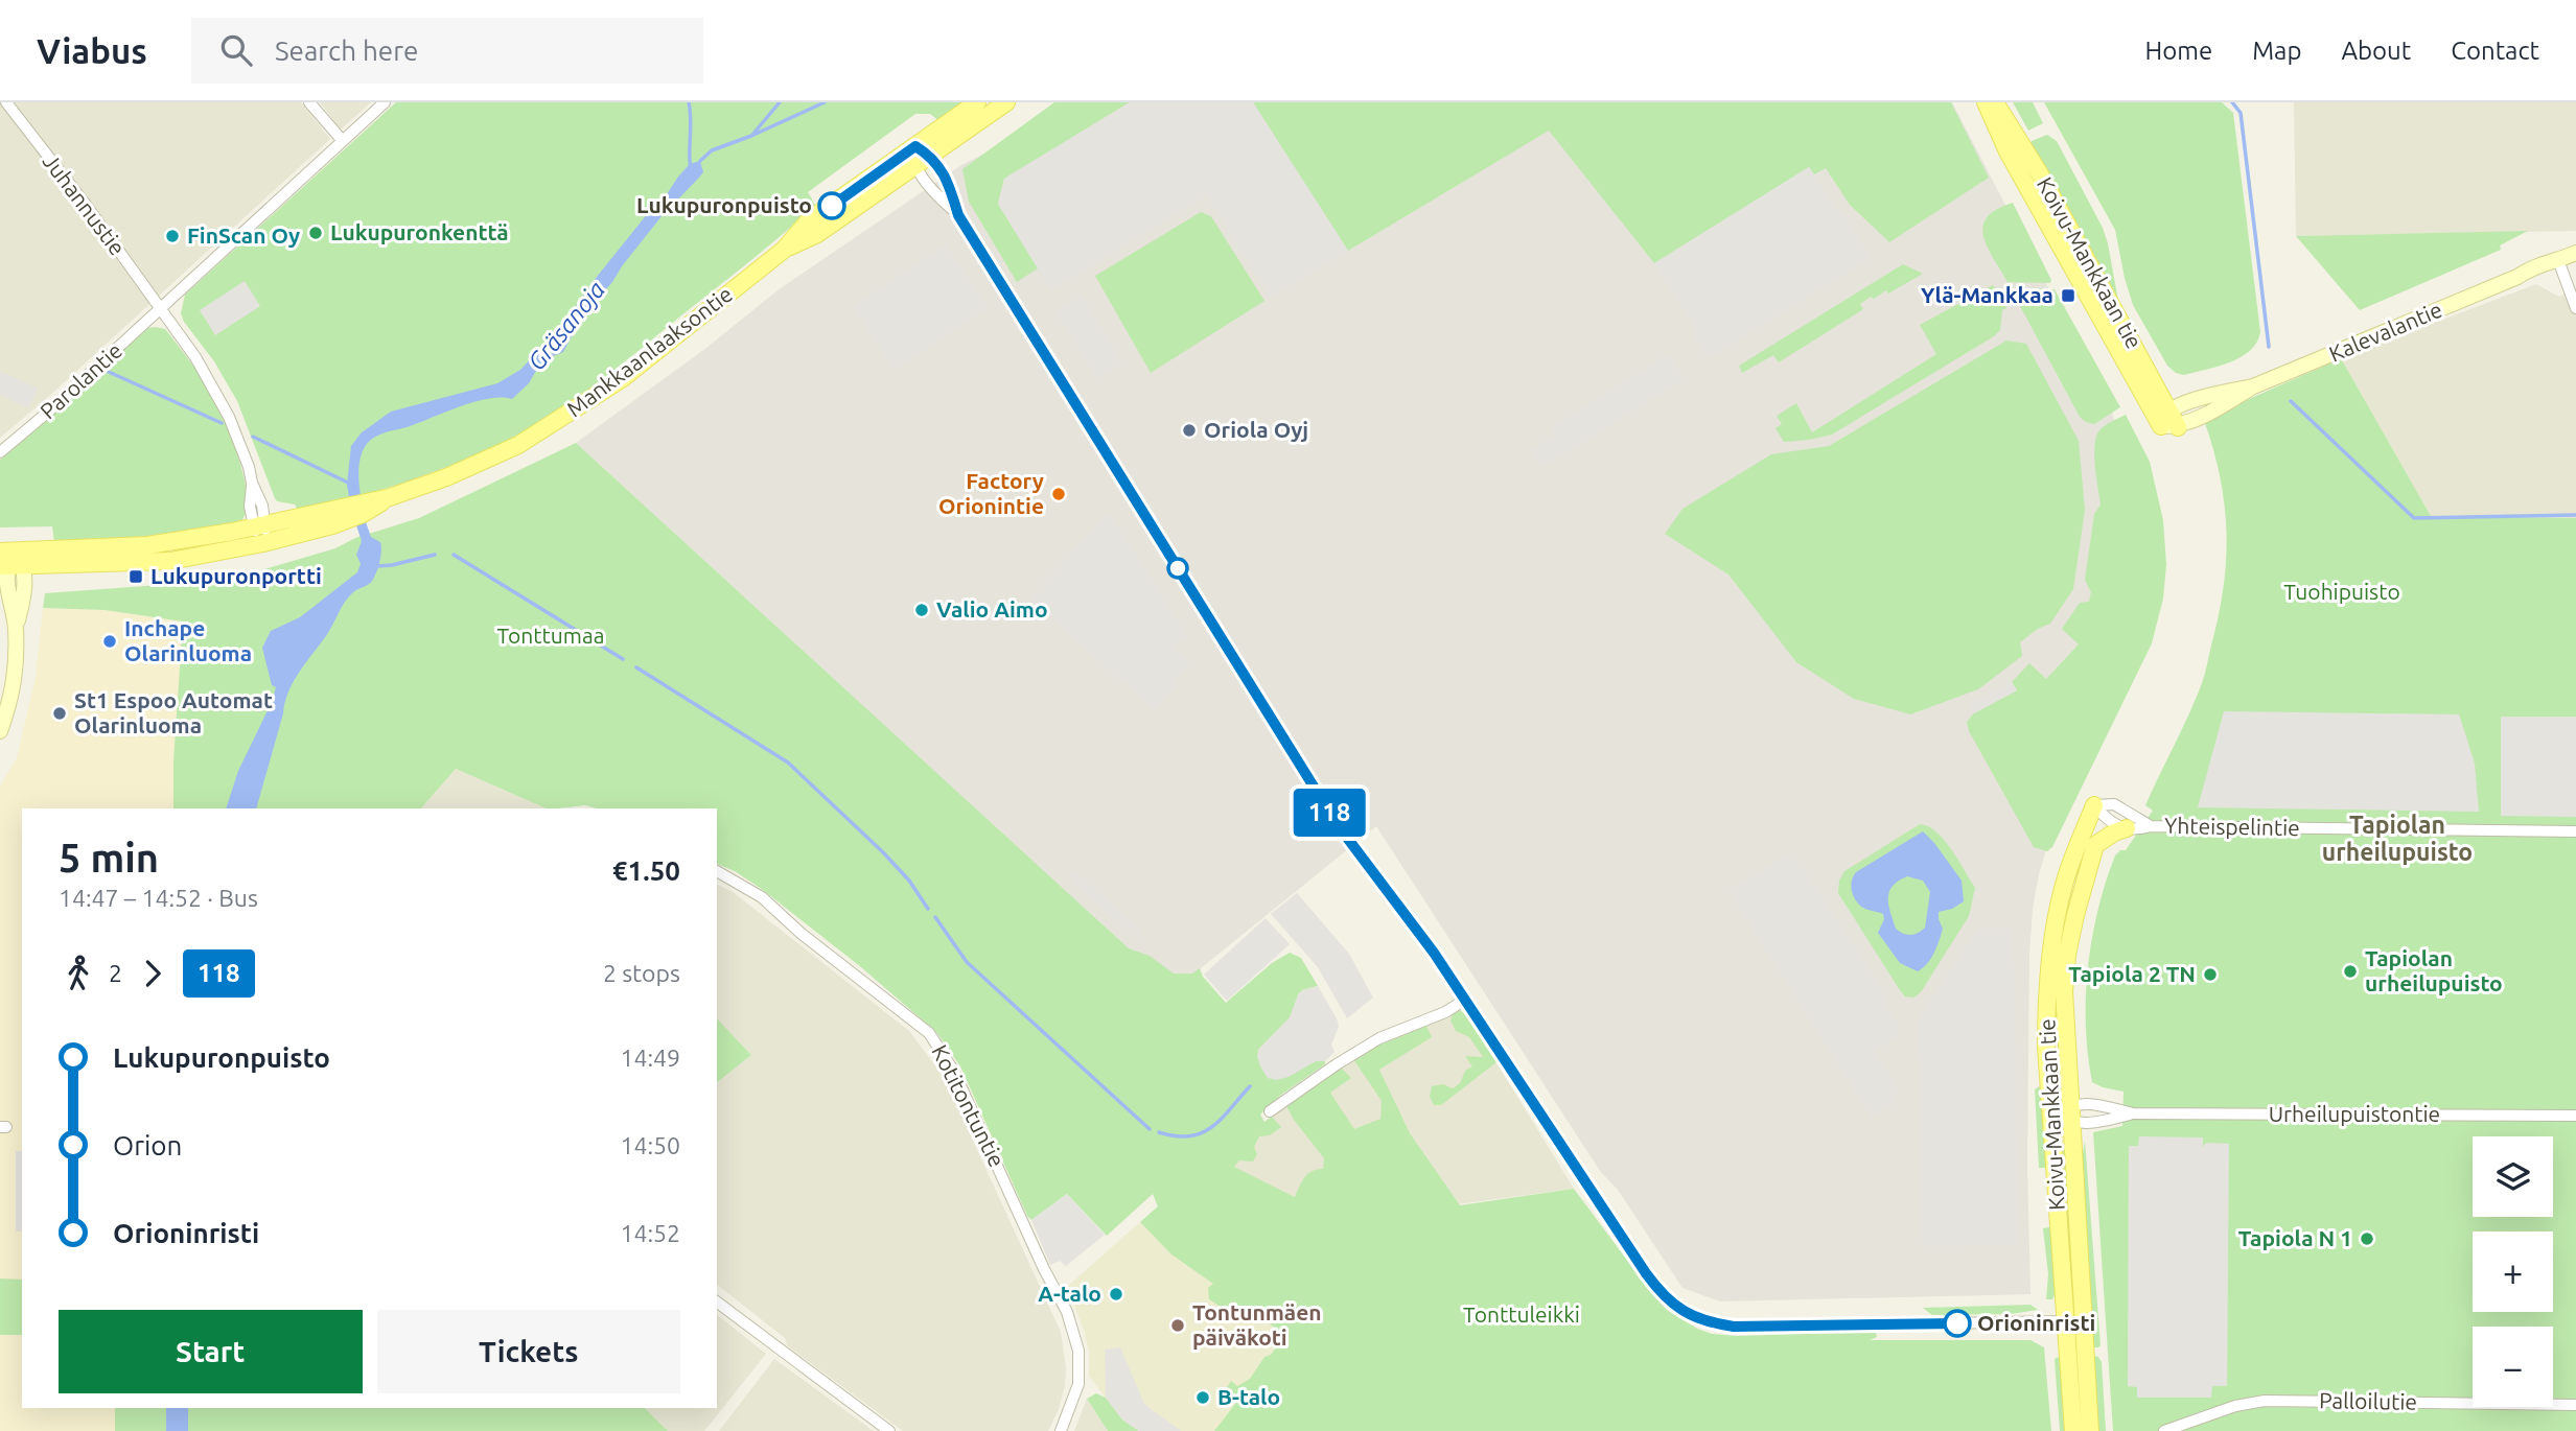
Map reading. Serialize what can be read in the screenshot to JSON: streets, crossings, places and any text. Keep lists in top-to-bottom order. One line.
{"streets":{"main road":["Koivu-Mankkaan tie","Kalevalantie","Mankkaanlaaksontie"],"street":["Juhannustie","Parolantie","Yhteispelintie","Kotitontuntie","Urheilupuistontie","Palloilutie"]},"crossings":[["Juhannustie","Parolantie"],["Koivu-Mankkaan tie","Kalevalantie"],["Koivu-Mankkaan tie","Yhteispelintie"],["Koivu-Mankkaan tie","Urheilupuistontie"]],"districts":["Tapiolan urheilupuisto"],"water":["Gräsanoja"],"parks":["Tuohipuisto","Tonttumaa","Tonttuleikki"],"places":{"other":["Lukupuronpuisto","Lukupuronkenttä","FinScan Oy","Oriola Oyj","Factory Orionintie","Valio Aimo","Inchape Olarinluoma","St1 Espoo Automat Olarinluoma","Tapiolan urheilupuisto","Tapiola 2 TN","Tapiola N 1","A-talo","Orioninristi","Tontunmäen päiväkoti","B-talo"],"transit":["Ylä-Mankkaa","Lukupuronportti"]},"lines":["bus line 118"],"page":{"header":"Viabus","search":"Search here","nav":["Home","Map","About","Contact"],"on_map":"118","heading":["5 min","14:47 – 14:52 · Bus","€1.50"],"legs":["2","118","2 stops"],"list":[{"name":"Lukupuronpuisto","value":"14:49"},{"name":"Orion","value":"14:50"},{"name":"Orioninristi","value":"14:52"}],"map_buttons":["+","−"],"buttons":["Start","Tickets"]}}
